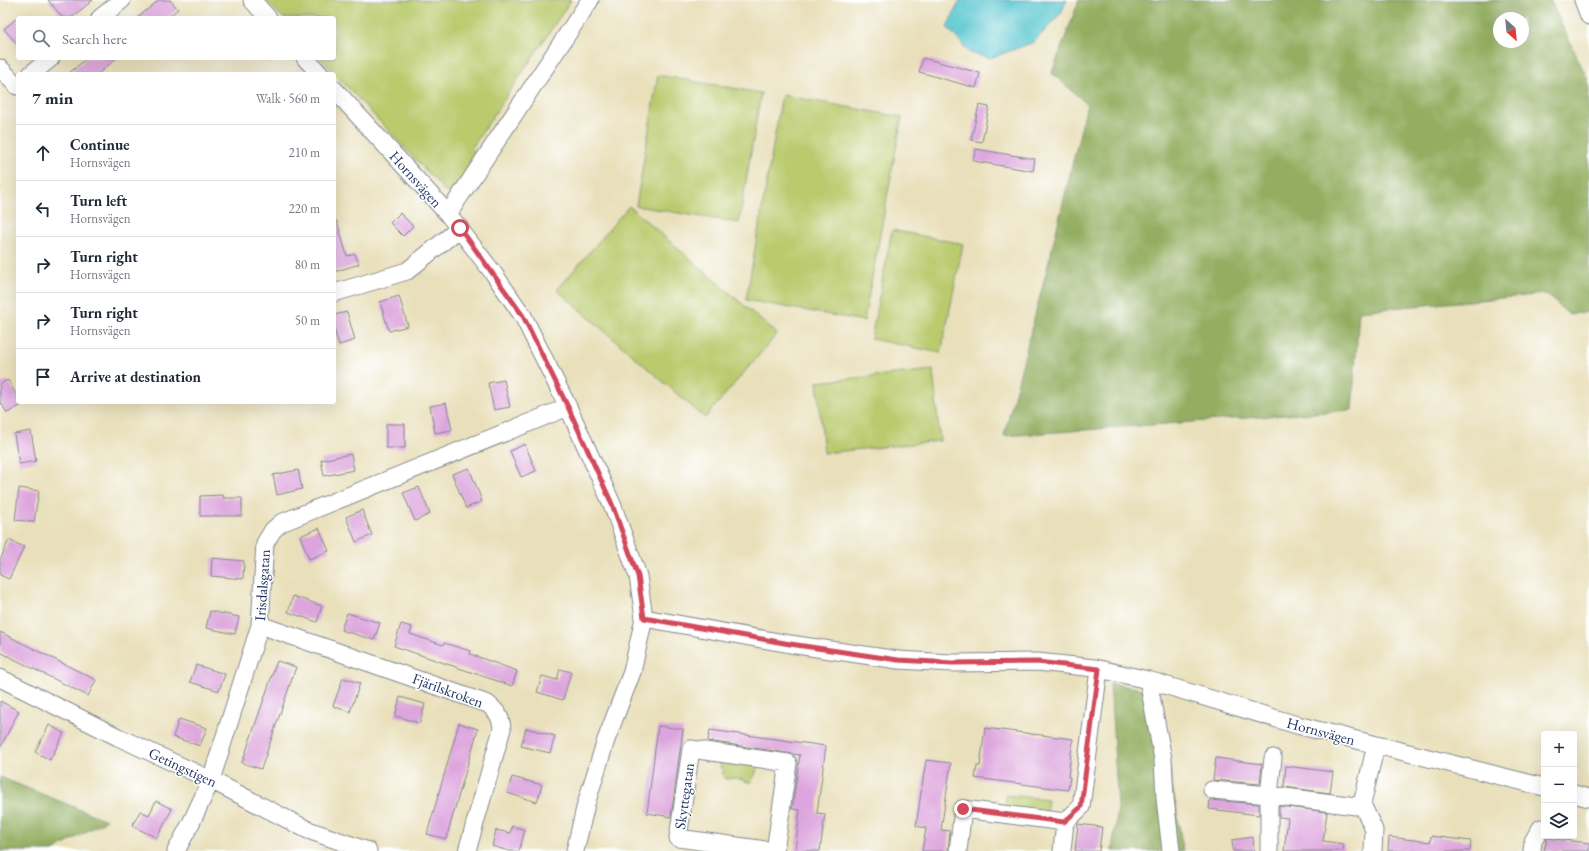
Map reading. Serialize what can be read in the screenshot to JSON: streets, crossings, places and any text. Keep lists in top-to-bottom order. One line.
{"streets":{"street":["Hornsvägen","Irisdalsgatan","Fjärilskroken","Getingstigen","Skyttegatan"]},"crossings":[["Hornsvägen","Irisdalsgatan"],["Irisdalsgatan","Fjärilskroken"],["Irisdalsgatan","Getingstigen"]],"north":"bottom right","page":{"search":"Search here","heading":["7 min","Walk · 560 m"],"list":[["Continue","Hornsvägen","210 m"],["Turn left","Hornsvägen","220 m"],["Turn right","Hornsvägen","80 m"],["Turn right","Hornsvägen","50 m"],"Arrive at destination"],"map_buttons":["+","−"]}}
